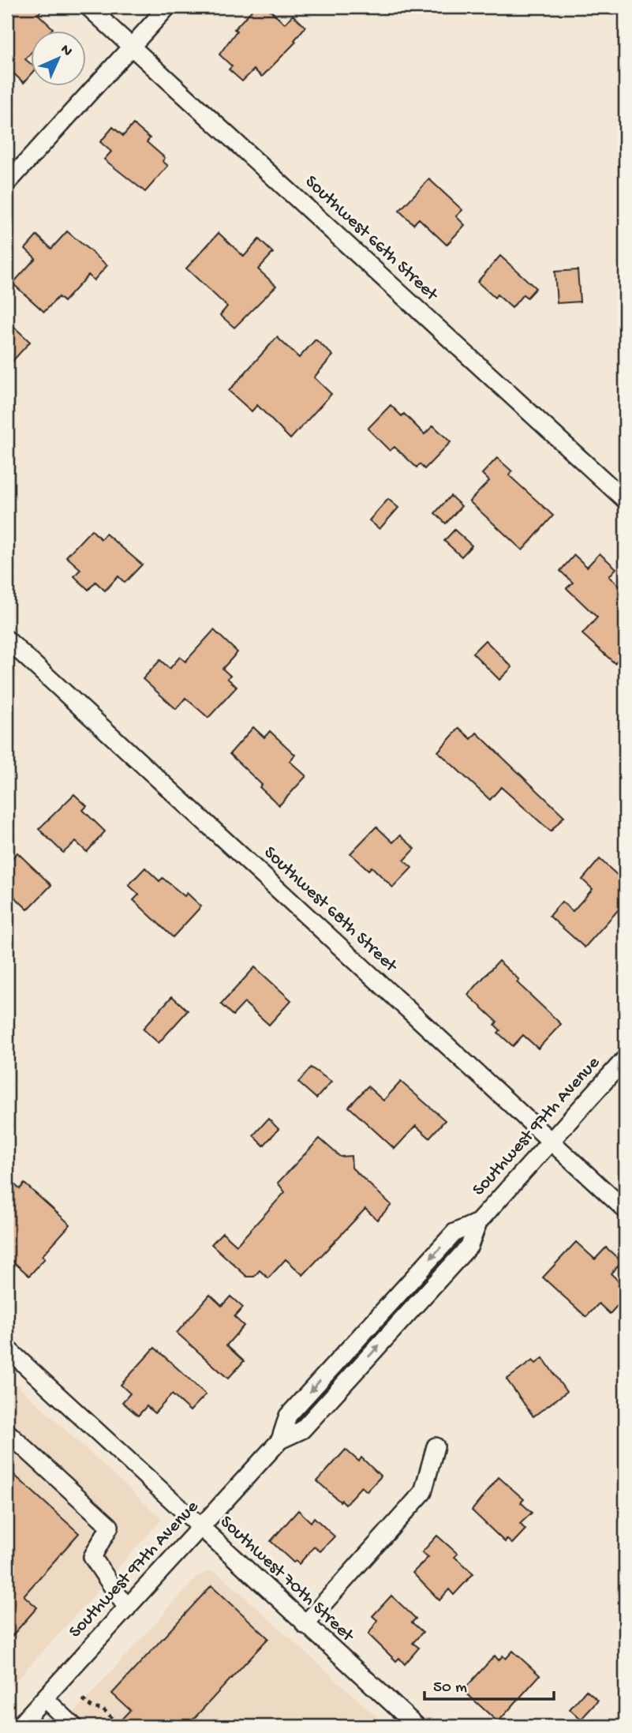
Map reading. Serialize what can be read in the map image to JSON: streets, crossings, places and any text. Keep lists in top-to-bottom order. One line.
{"streets":{"street":["Southwest 66th Street","Southwest 68th Street","Southwest 97th Avenue","Southwest 70th Street"]},"crossings":[["Southwest 68th Street","Southwest 97th Avenue"],["Southwest 97th Avenue","Southwest 70th Street"]],"scale_bar":"50 m","north":"top right"}
